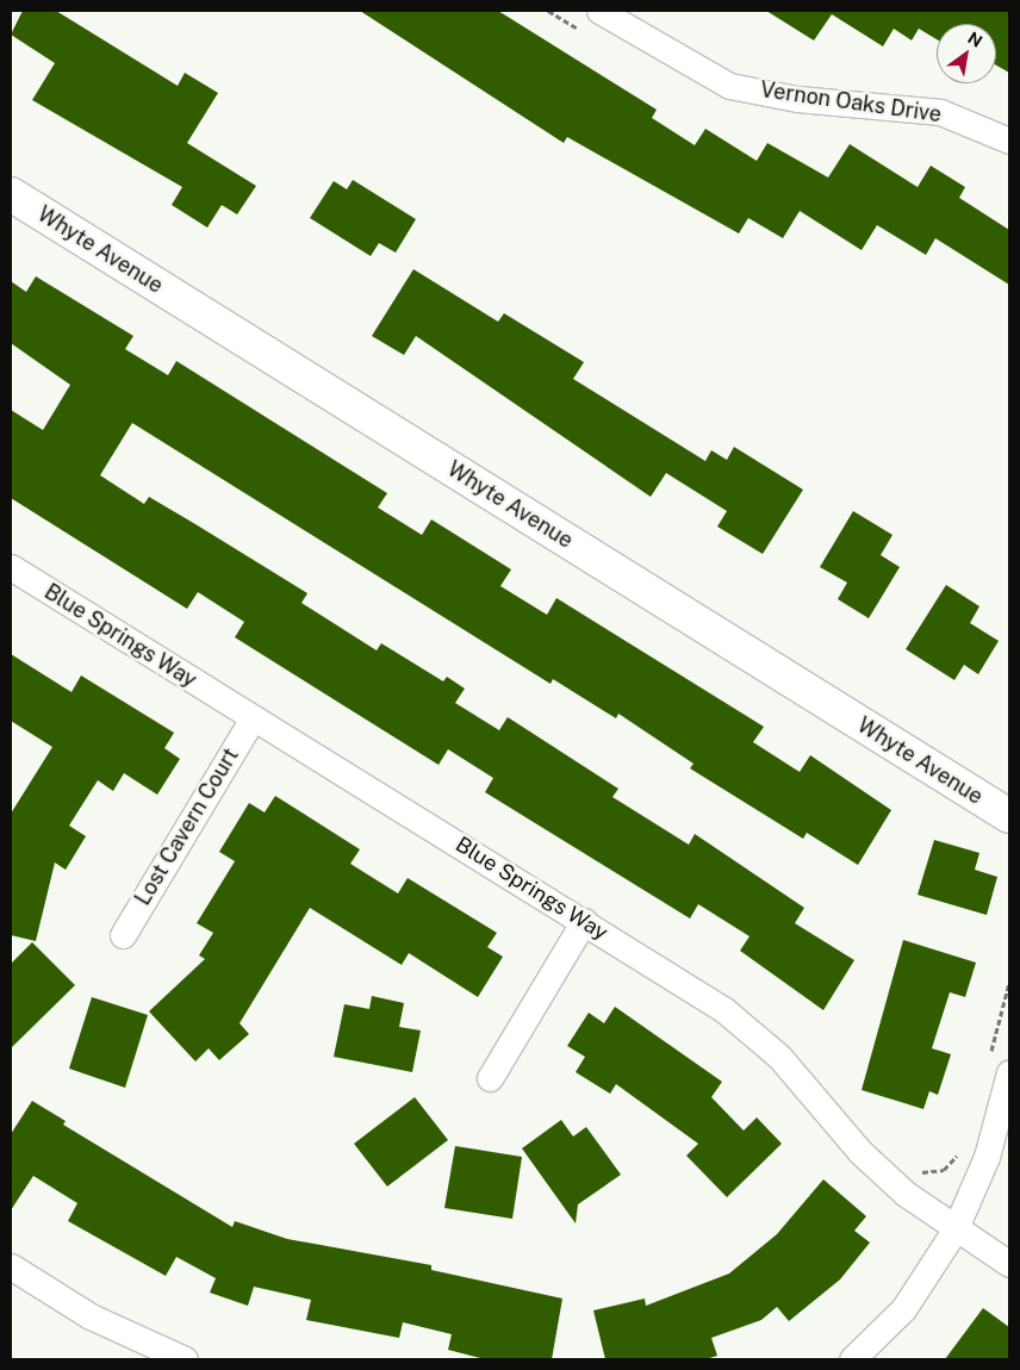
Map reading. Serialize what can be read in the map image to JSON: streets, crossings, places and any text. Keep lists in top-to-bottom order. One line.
{"streets":{"street":["Vernon Oaks Drive","Whyte Avenue","Blue Springs Way","Lost Cavern Court"]},"crossings":[["Blue Springs Way","Lost Cavern Court"]],"north":"top right"}
